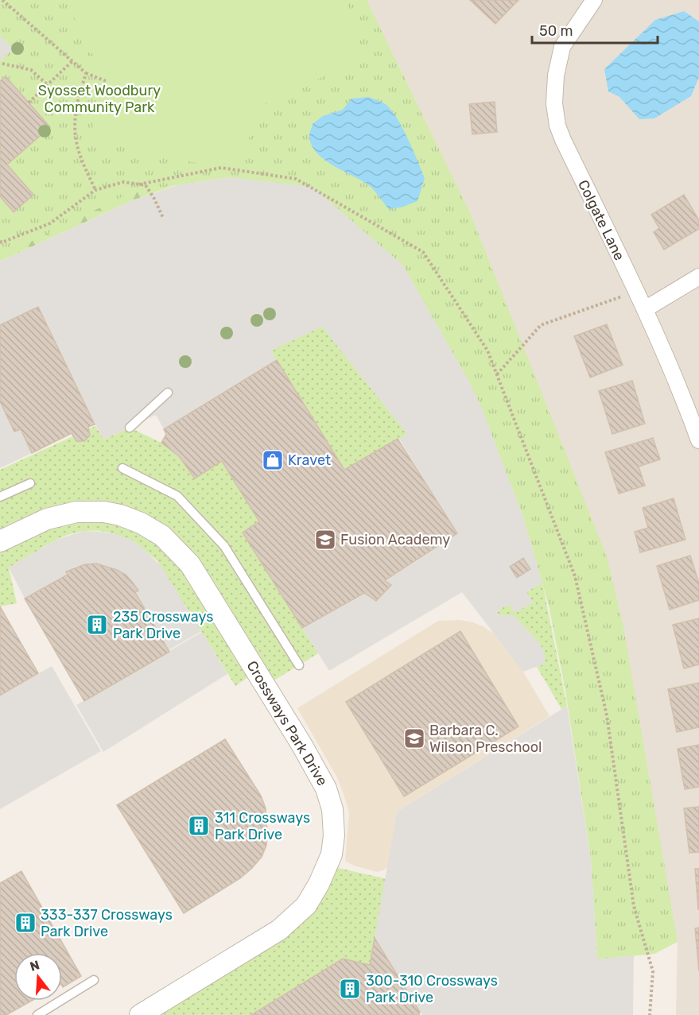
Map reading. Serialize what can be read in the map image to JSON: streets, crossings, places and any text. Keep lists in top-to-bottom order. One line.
{"streets":{"street":["Colgate Lane","Crossways Park Drive"]},"parks":["Syosset Woodbury Community Park"],"places":{"shop":["Kravet"],"school or university":["Fusion Academy","Barbara C. Wilson Preschool"],"building":["235 Crossways Park Drive","311 Crossways Park Drive","333-337 Crossways Park Drive","300-310 Crossways Park Drive"]},"scale_bar":"50 m","north":"top"}
